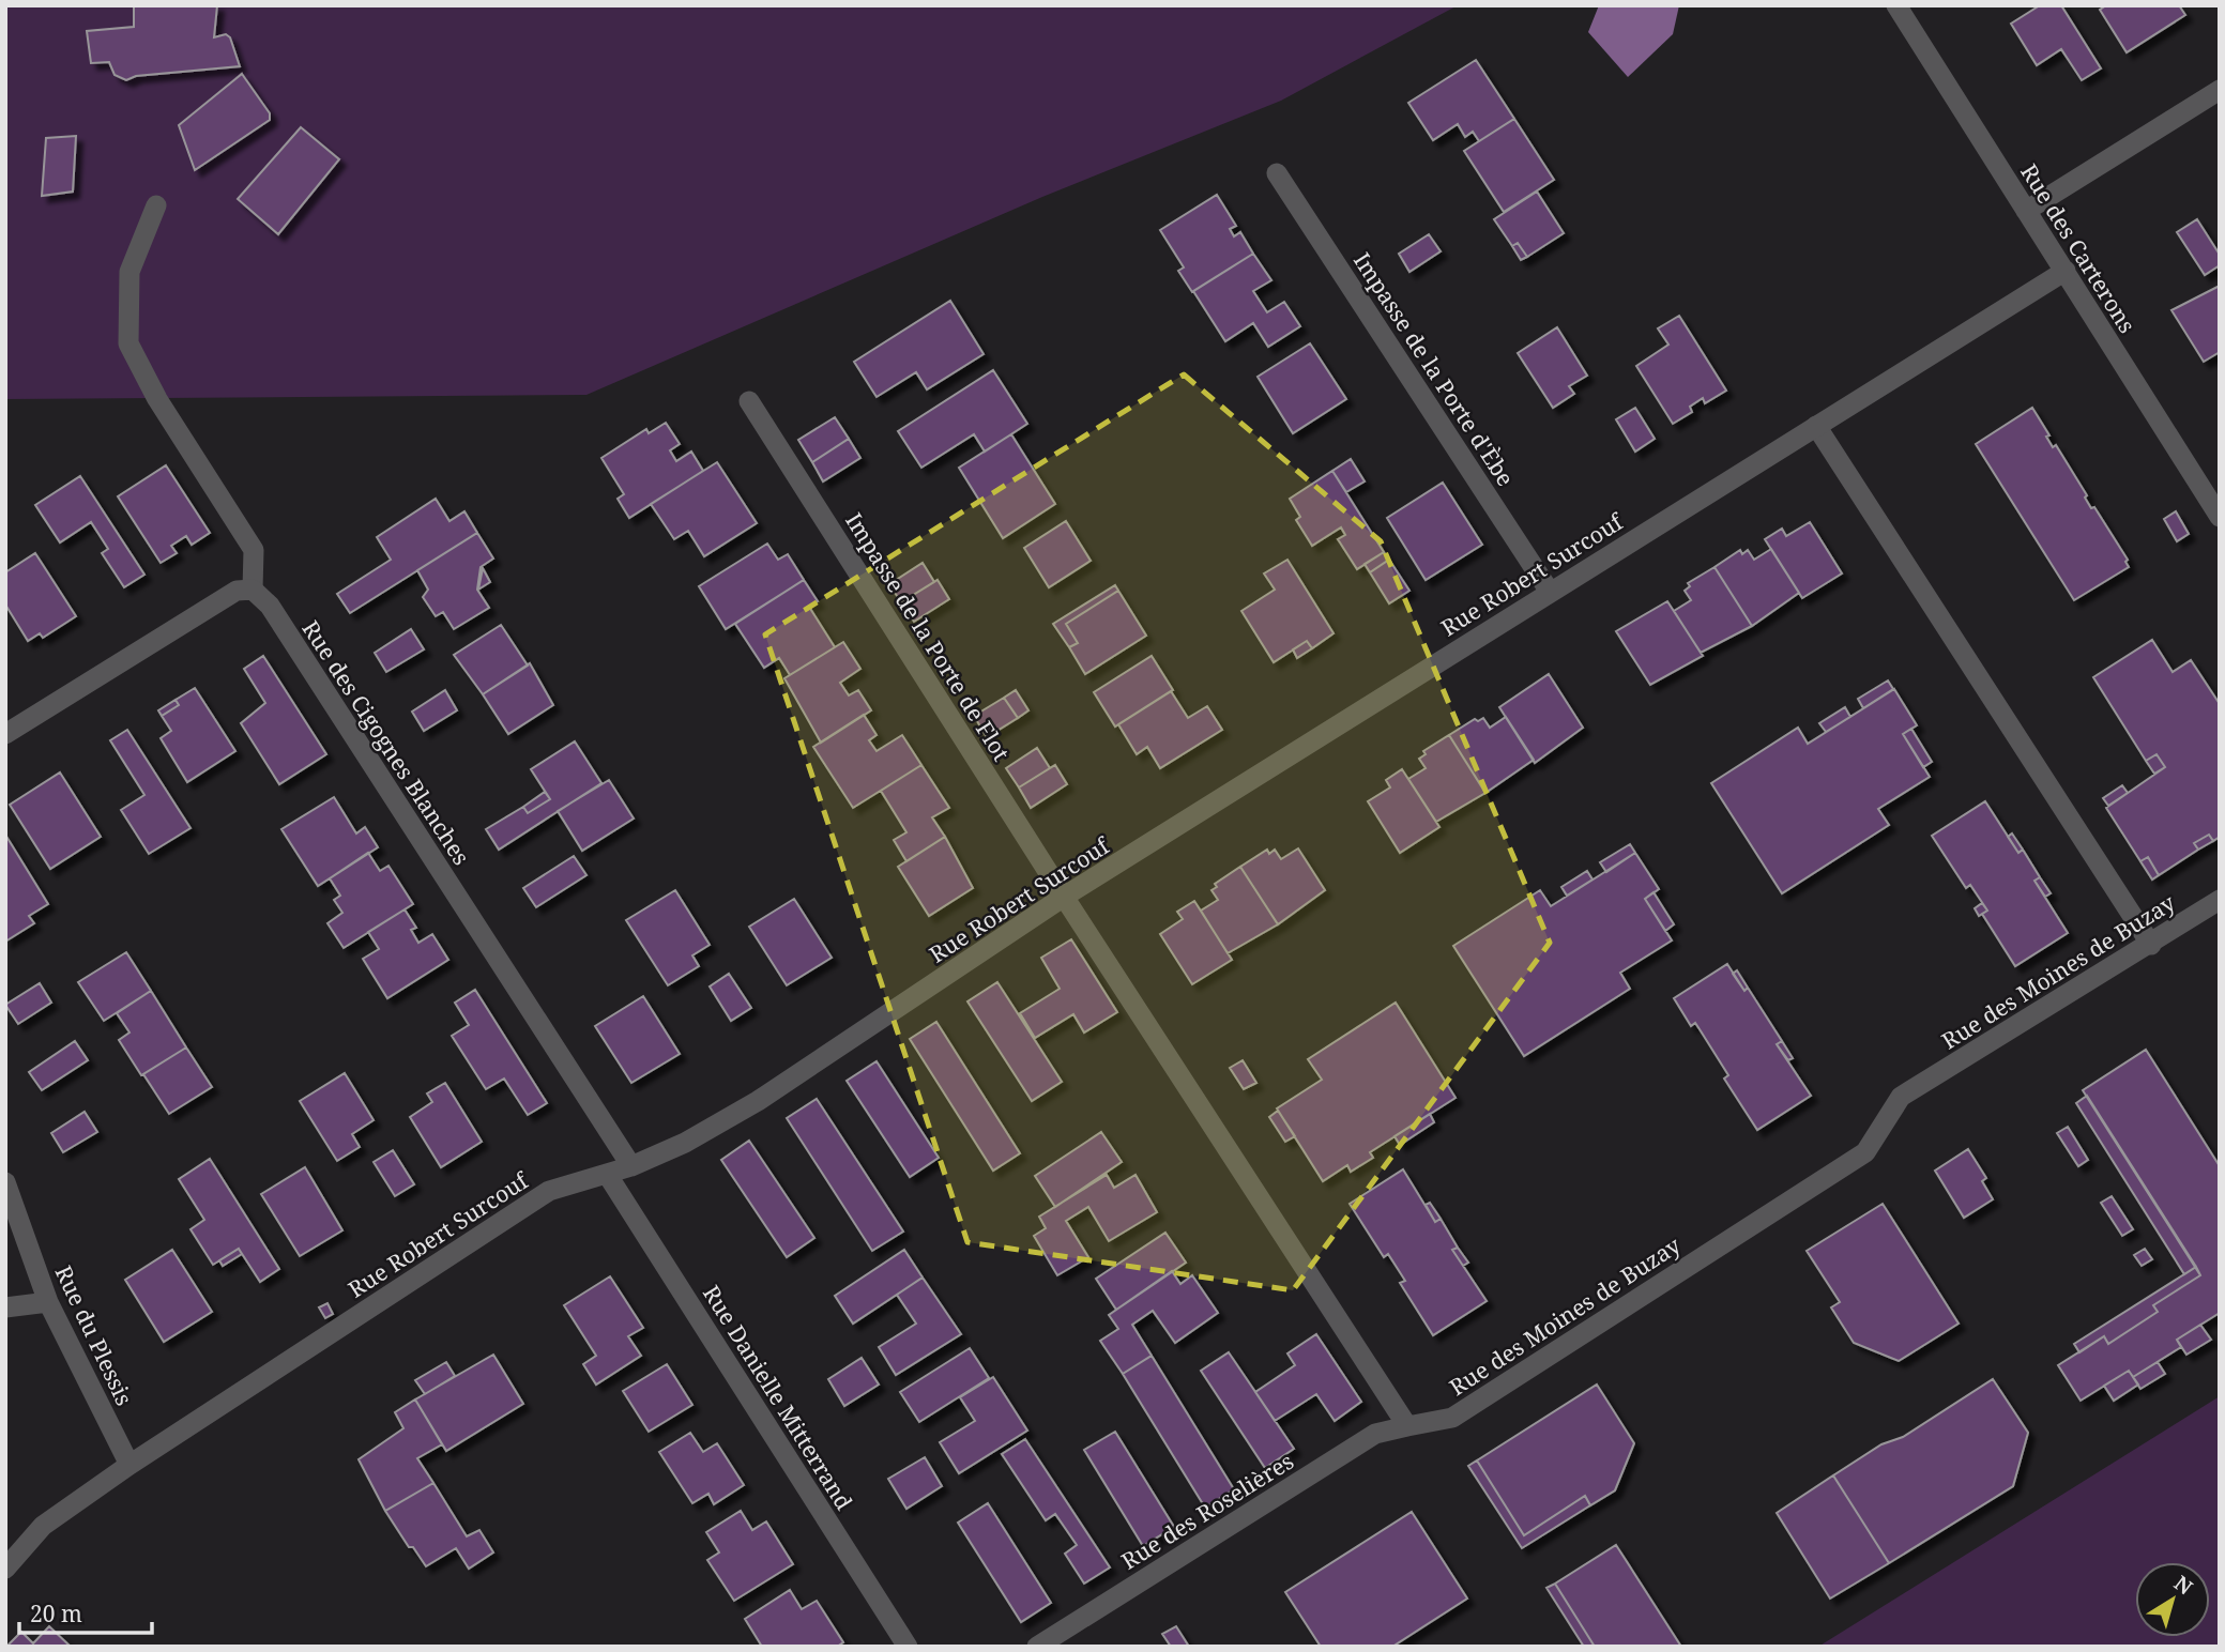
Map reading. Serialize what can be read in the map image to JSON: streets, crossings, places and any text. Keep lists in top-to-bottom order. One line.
{"streets":{"street":["Rue des Carterons","Impasse de la Porte d'Èbe","Rue Robert Surcouf","Impasse de la Porte de Flot","Rue des Cigognes Blanches","Rue des Moines de Buzay","Rue du Plessis","Rue Danielle Mitterrand","Rue des Roselières"]},"crossings":[["Rue des Carterons","Rue Robert Surcouf"],["Impasse de la Porte d'Èbe","Rue Robert Surcouf"],["Rue Robert Surcouf","Impasse de la Porte de Flot"],["Rue Robert Surcouf","Rue des Cigognes Blanches"],["Rue Robert Surcouf","Rue du Plessis"],["Rue Robert Surcouf","Rue Danielle Mitterrand"],["Rue des Moines de Buzay","Rue des Roselières"]],"scale_bar":"20 m","north":"top right"}
